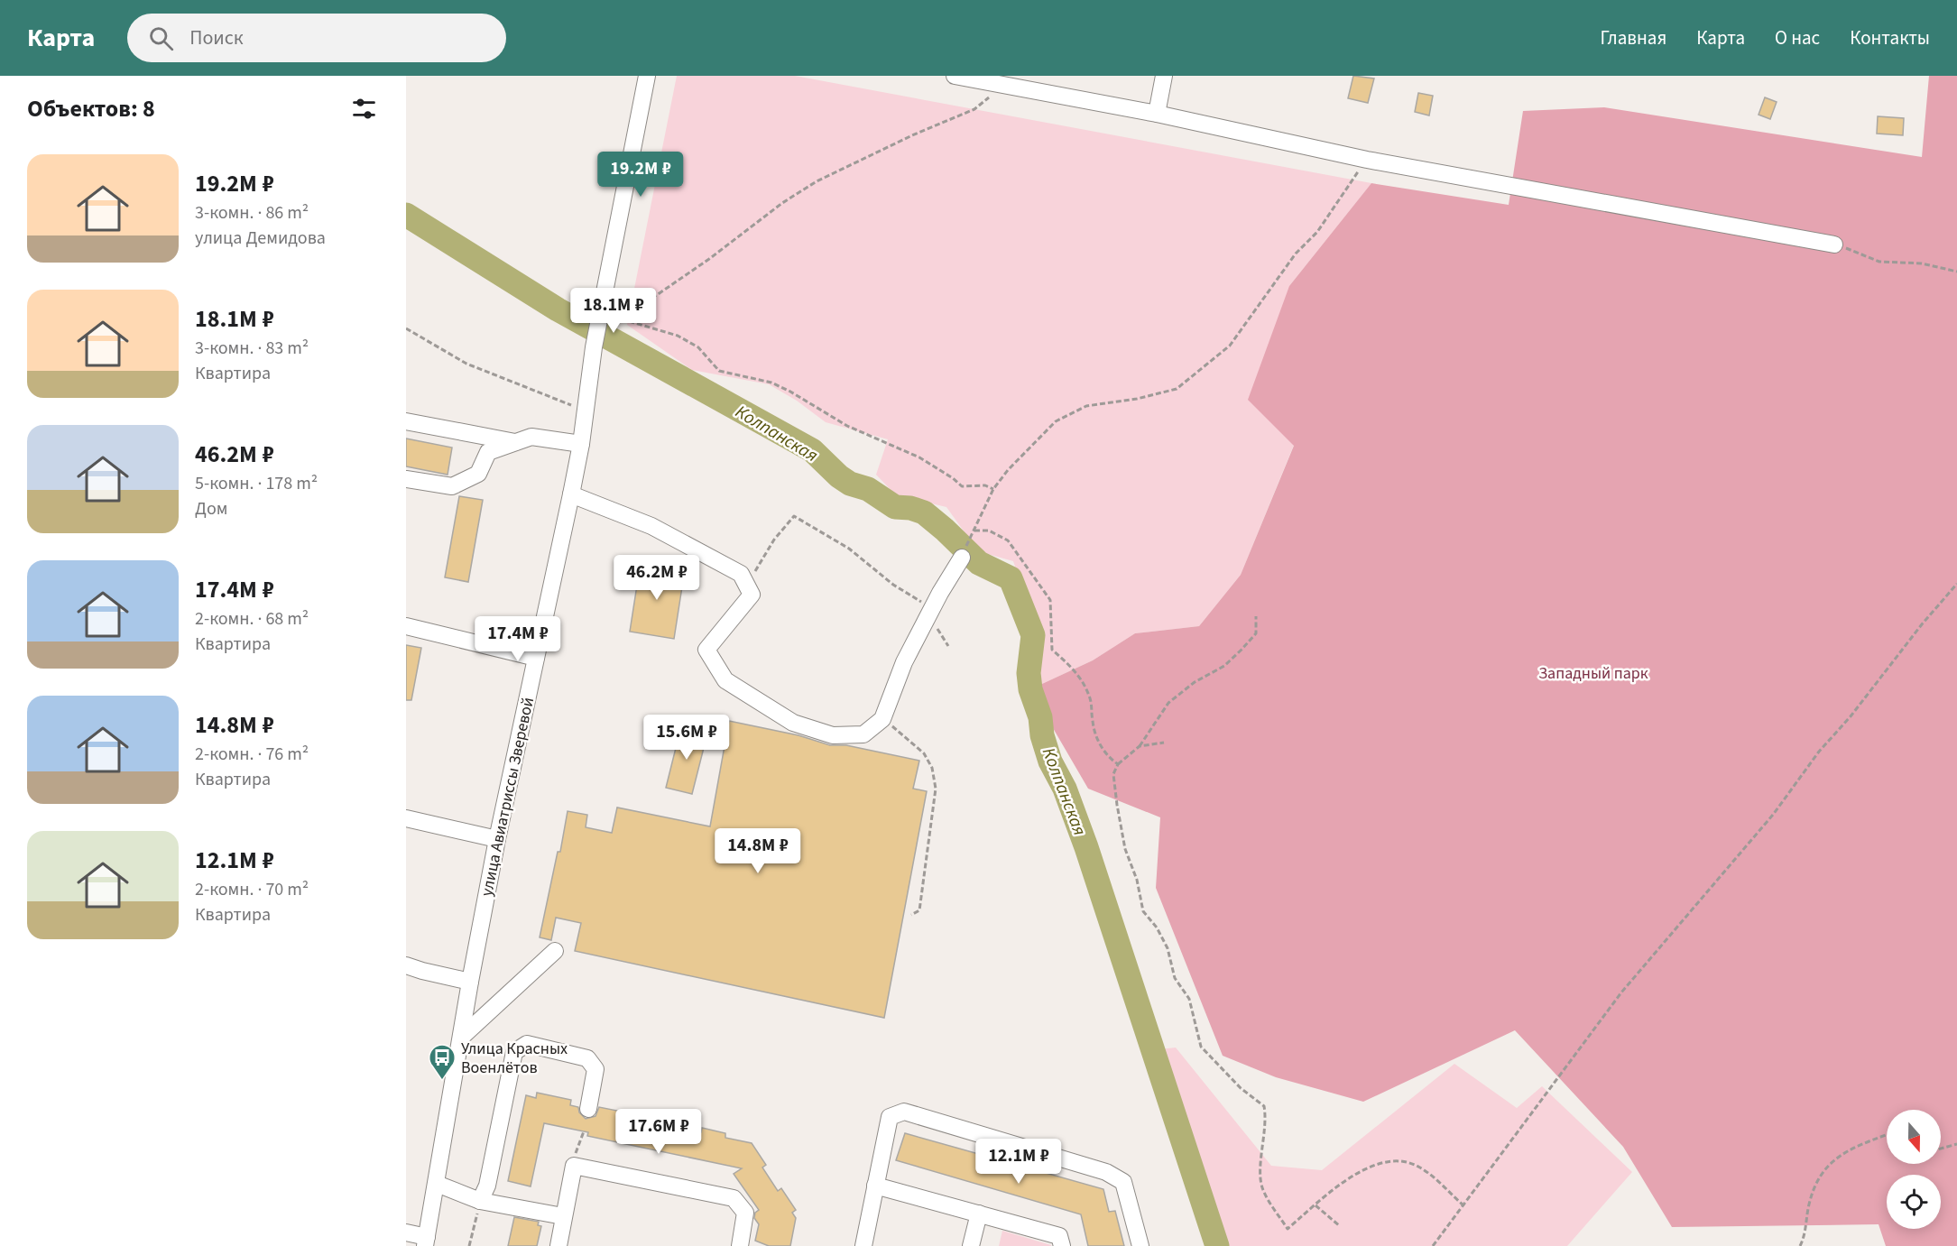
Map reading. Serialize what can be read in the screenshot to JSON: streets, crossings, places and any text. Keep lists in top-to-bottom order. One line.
{"streets":{"street":["улица Авиатриссы Зверевой"]},"water":["Колпанская"],"parks":["Западный парк"],"places":{"bus stop":["Улица Красных Военлётов"]},"north":"bottom","page":{"header":"Карта","search":"Поиск","nav":["Главная","Карта","О нас","Контакты"],"heading":"Объектов: 8","list":[{"name":"19.2M ₽","note":"3-комн. · 86 m² · улица Демидова"},{"name":"18.1M ₽","note":"3-комн. · 83 m² · Квартира"},{"name":"46.2M ₽","note":"5-комн. · 178 m² · Дом"},{"name":"17.4M ₽","note":"2-комн. · 68 m² · Квартира"},{"name":"14.8M ₽","note":"2-комн. · 76 m² · Квартира"},{"name":"12.1M ₽","note":"2-комн. · 70 m² · Квартира"}],"price":["19.2M ₽","18.1M ₽","46.2M ₽","17.4M ₽","15.6M ₽","14.8M ₽","17.6M ₽","12.1M ₽"]}}
